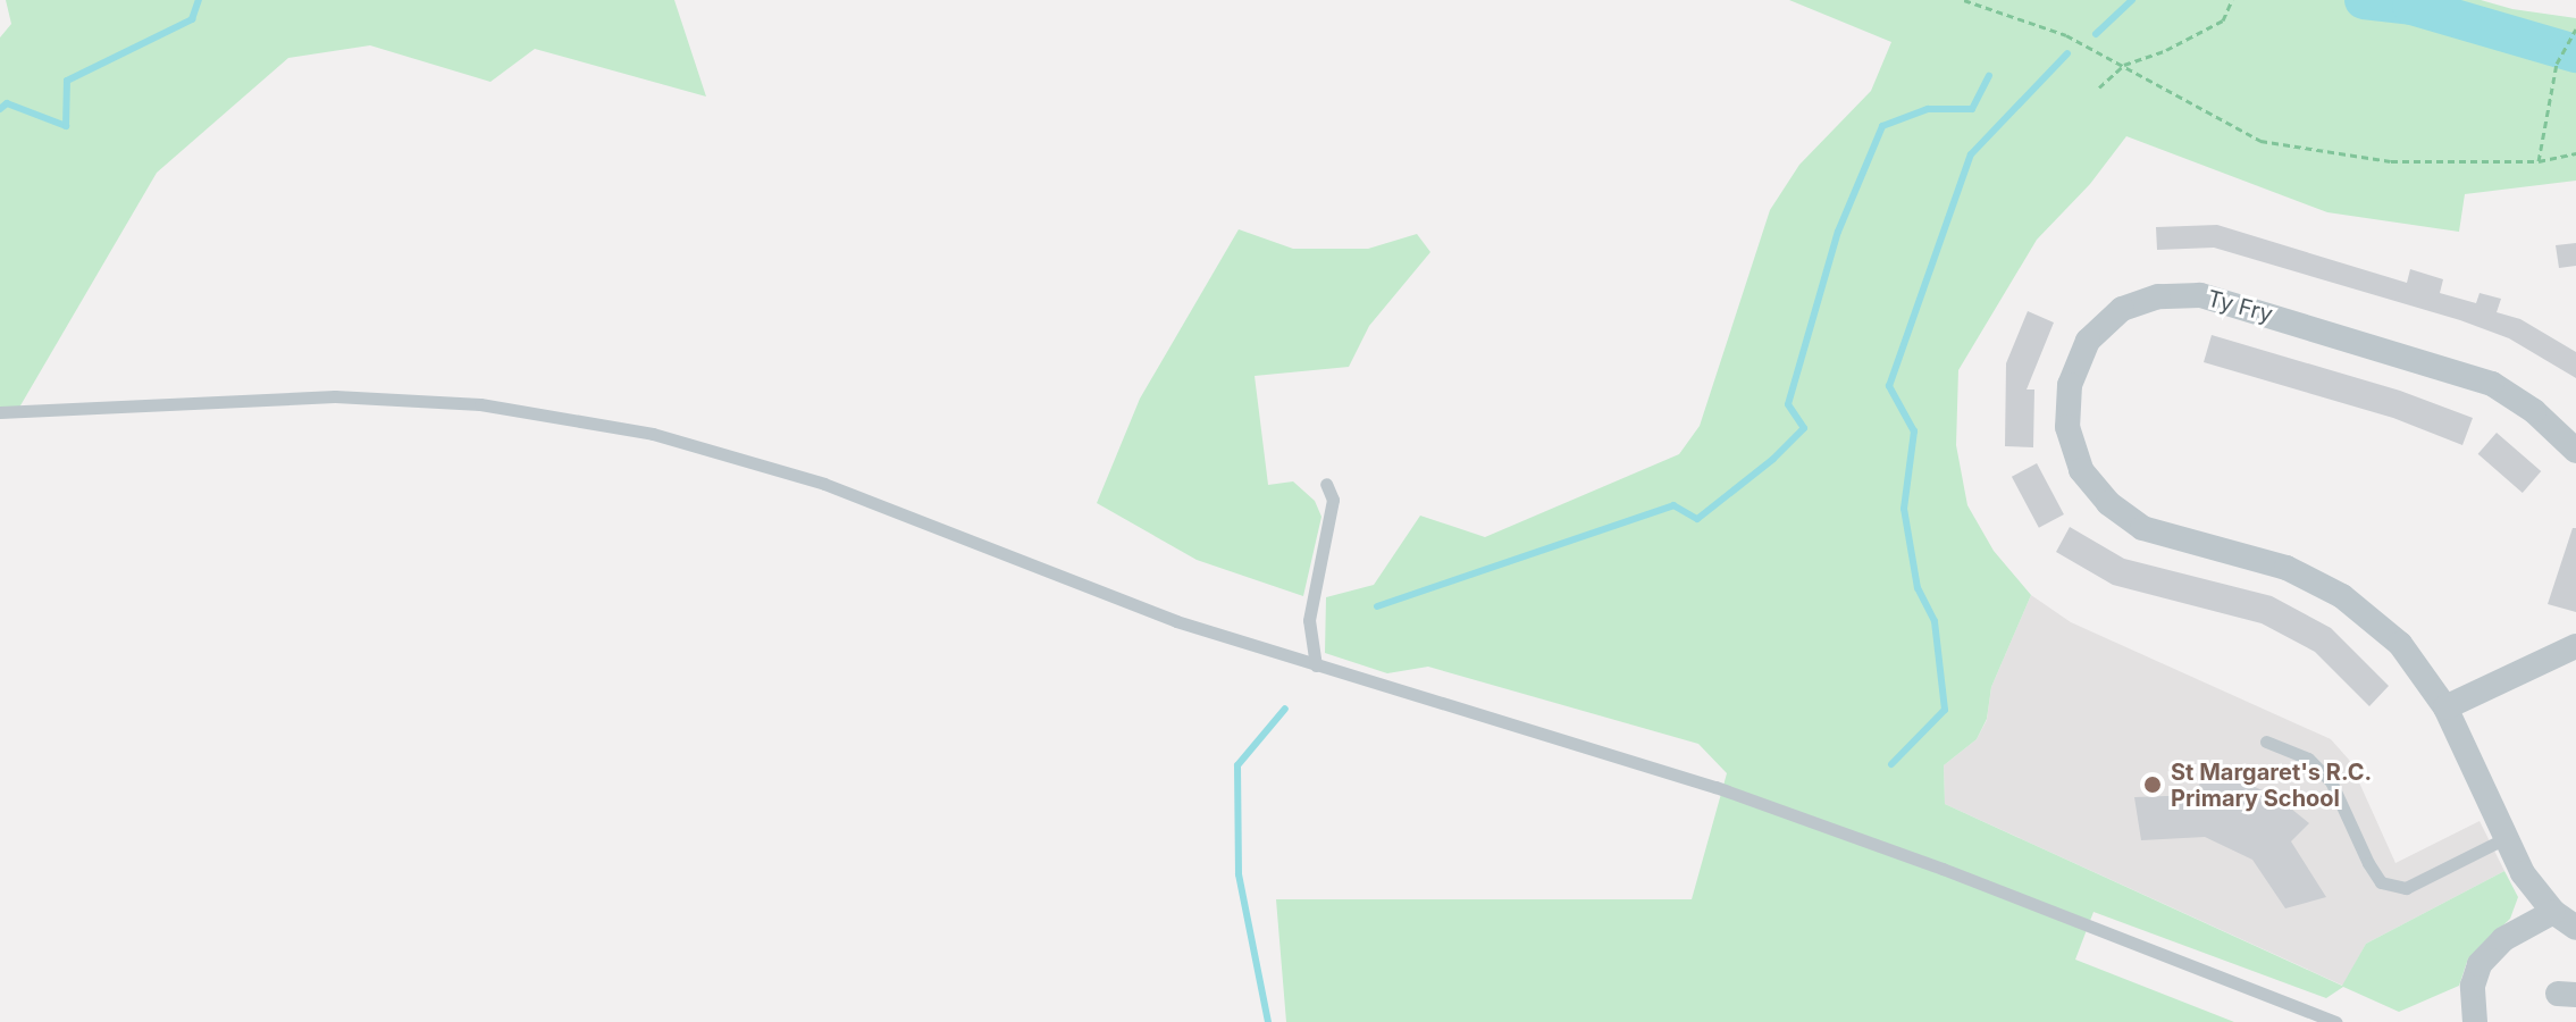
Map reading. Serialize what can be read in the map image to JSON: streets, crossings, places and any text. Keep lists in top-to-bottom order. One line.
{"streets":{"street":["Ty Fry"]},"places":["St Margaret's R.C. Primary School"]}
